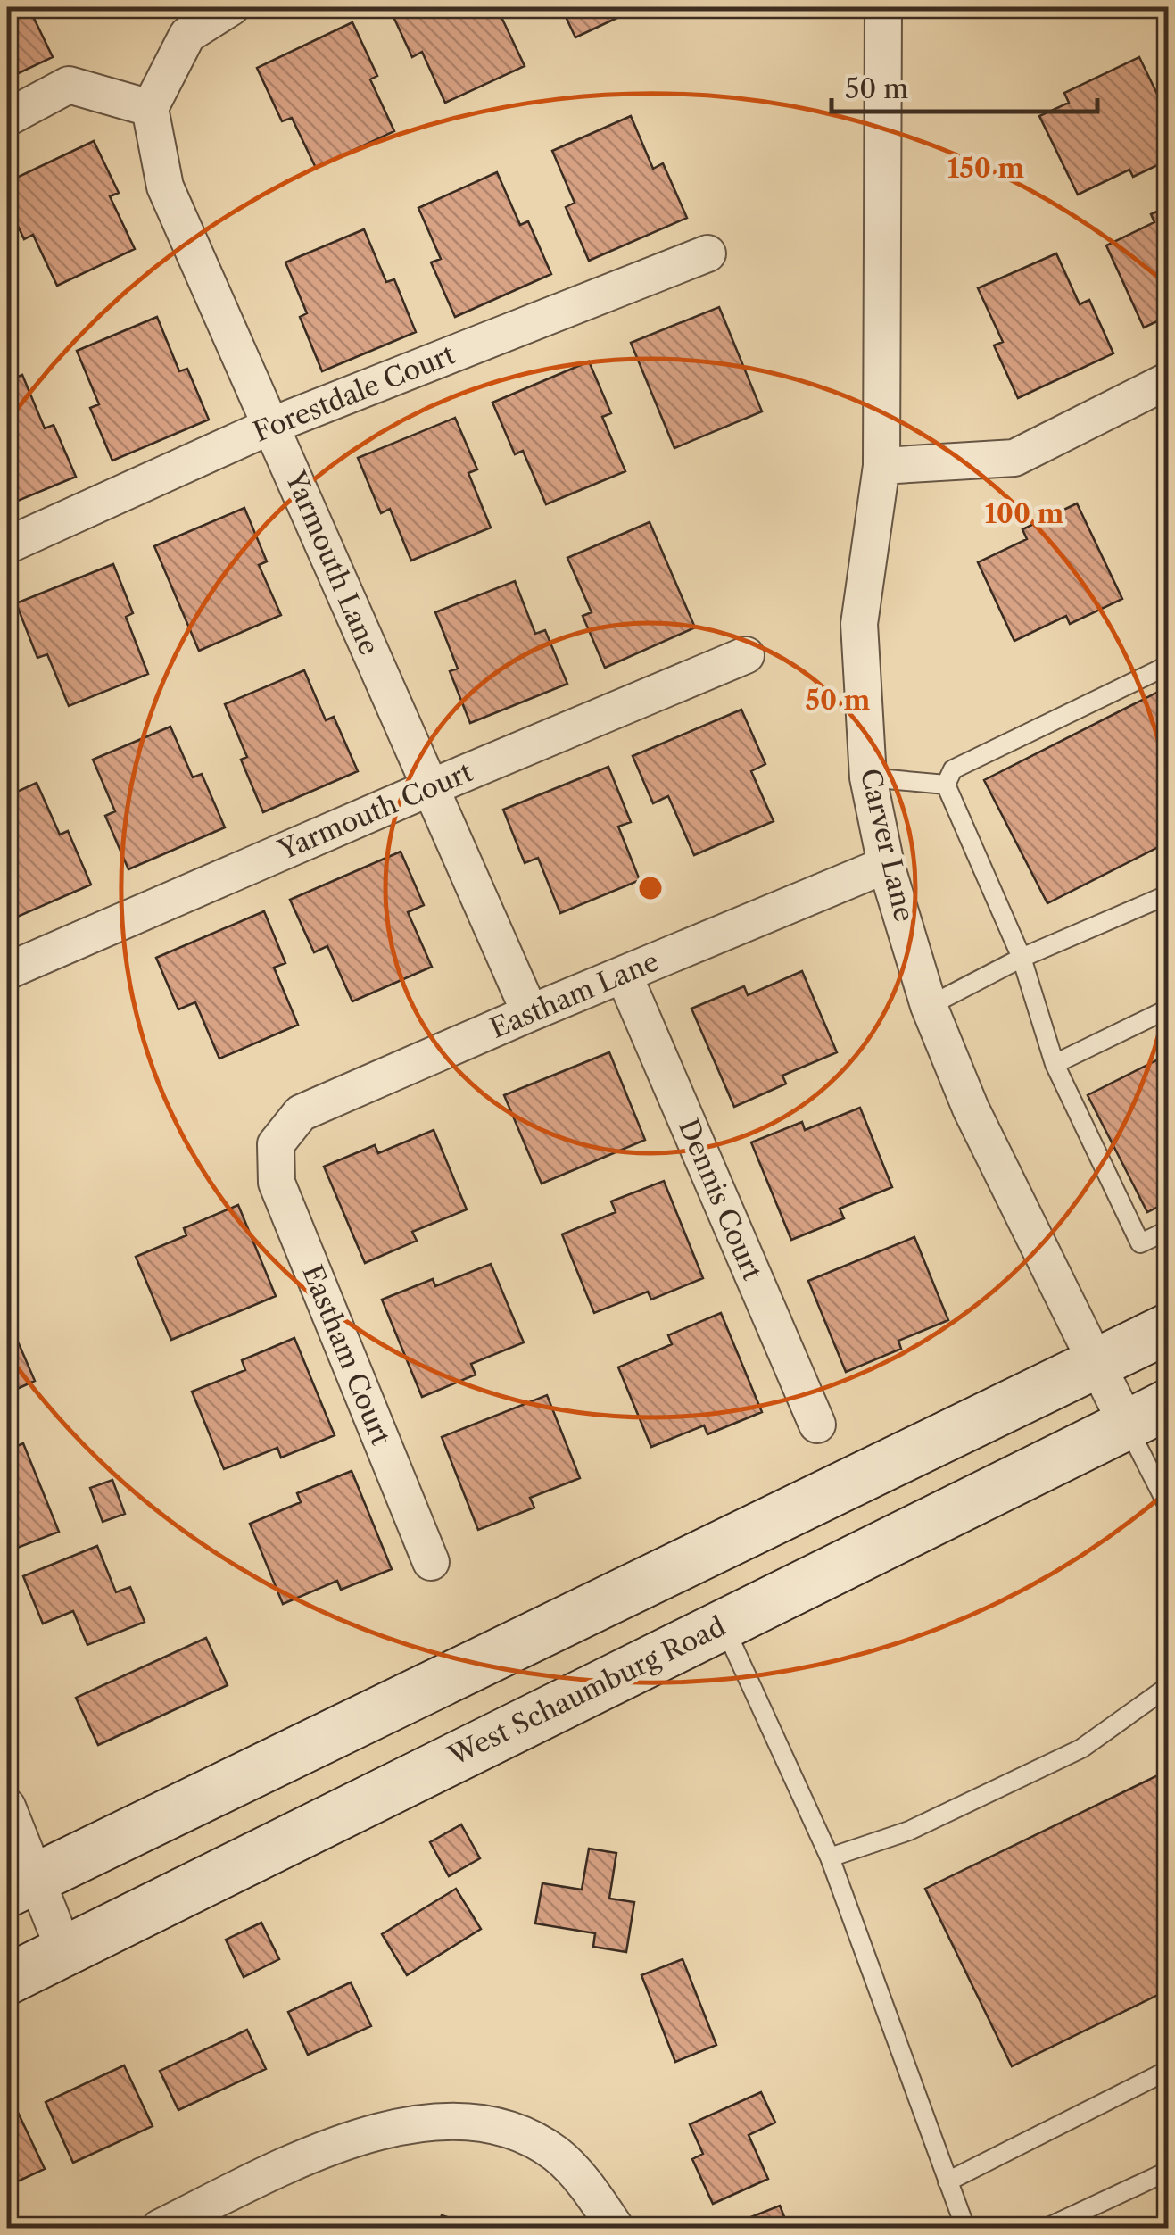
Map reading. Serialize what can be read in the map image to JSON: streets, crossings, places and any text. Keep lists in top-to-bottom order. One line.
{"streets":{"main road":["West Schaumburg Road"],"street":["Forestdale Court","Yarmouth Lane","Yarmouth Court","Carver Lane","Eastham Lane","Dennis Court","Eastham Court"]},"crossings":[["Forestdale Court","Yarmouth Lane"],["Yarmouth Lane","Yarmouth Court"],["Yarmouth Lane","Eastham Lane"],["Carver Lane","Eastham Lane"],["Carver Lane","West Schaumburg Road"],["Eastham Lane","Dennis Court"],["Eastham Lane","Eastham Court"]],"scale_bar":"50 m","rings":["150 m","100 m","50 m"]}
